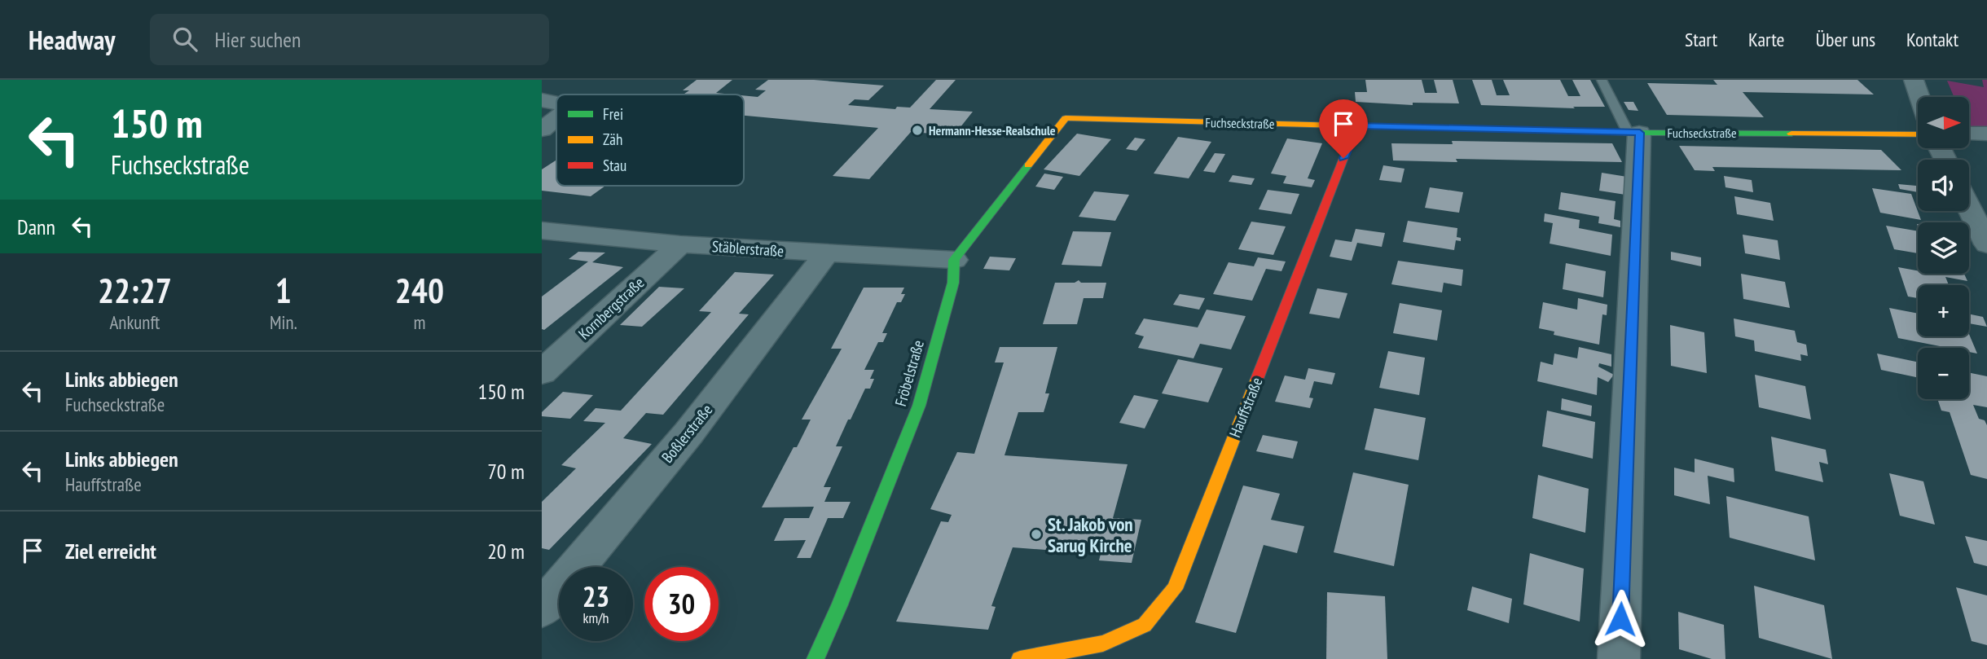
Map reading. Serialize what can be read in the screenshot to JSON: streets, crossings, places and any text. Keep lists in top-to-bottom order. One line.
{"streets":{"street":["Fuchseckstraße","Stäblerstraße","Kornbergstraße","Fröbelstraße","Hauffstraße","Boßlerstraße"]},"crossings":[["Fuchseckstraße","Stäblerstraße"],["Fuchseckstraße","Fröbelstraße"],["Fuchseckstraße","Hauffstraße"],["Stäblerstraße","Kornbergstraße"],["Stäblerstraße","Fröbelstraße"],["Stäblerstraße","Boßlerstraße"]],"places":["Hermann-Hesse-Realschule","St. Jakob von Sarug Kirche"],"legend":["Frei","Zäh","Stau"],"north":"right","page":{"header":"Headway","search":"Hier suchen","nav":["Start","Karte","Über uns","Kontakt"],"turn":["150 m","Fuchseckstraße"],"map_buttons":["+","−"],"then":"Dann","eta":["22:27","Ankunft","1","Min.","240","m"],"list":[{"name":"Links abbiegen","note":"Fuchseckstraße","value":"150 m"},{"name":"Links abbiegen","note":"Hauffstraße","value":"70 m"},{"name":"Ziel erreicht","value":"20 m"}],"speed":"23 km/h","limit":"30"}}
